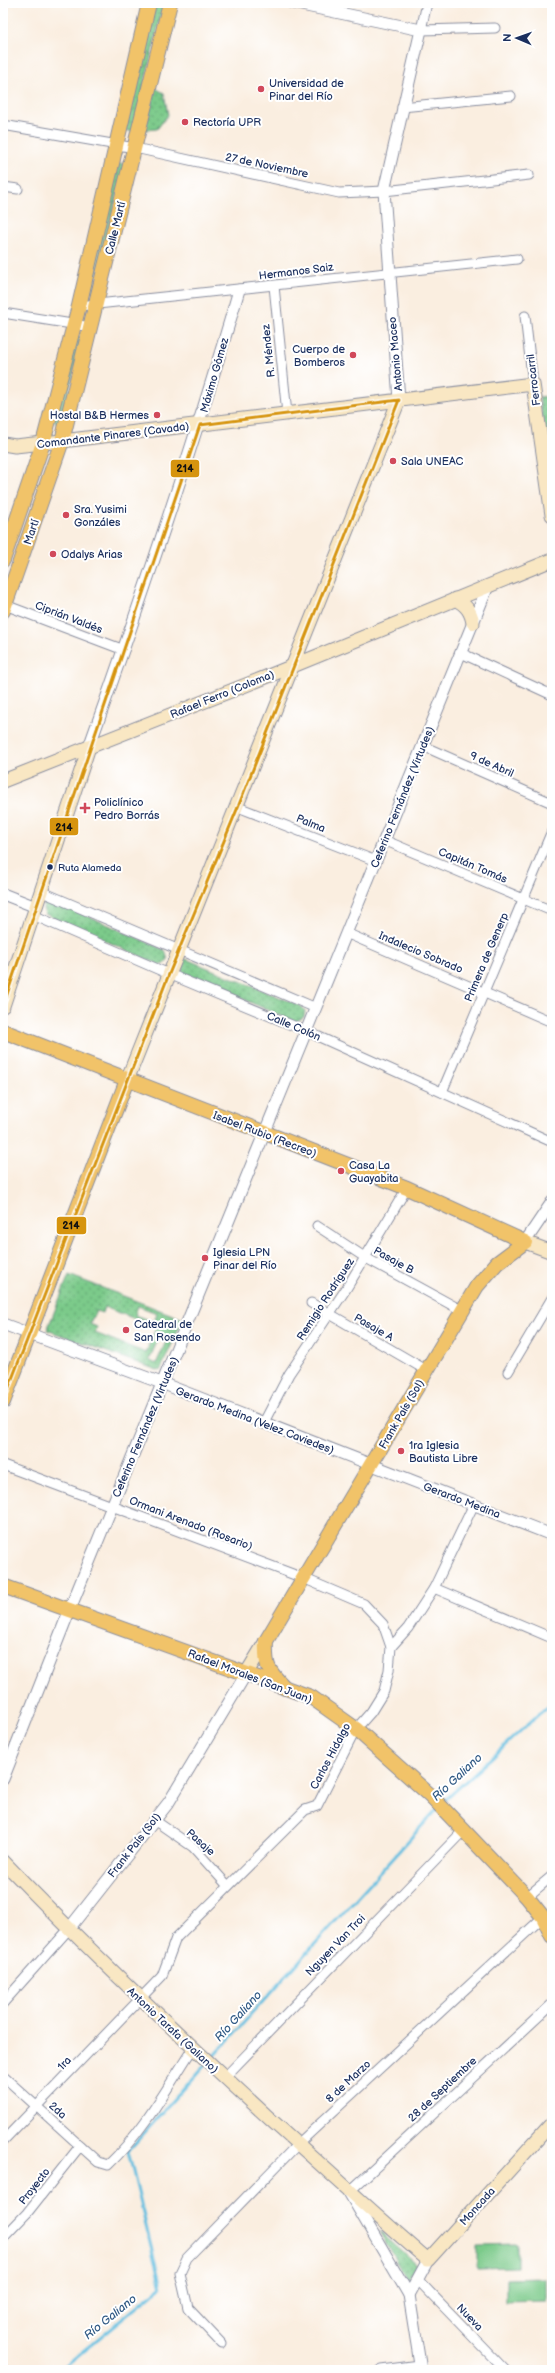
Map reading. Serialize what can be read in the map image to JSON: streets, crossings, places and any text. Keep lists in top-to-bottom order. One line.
{"streets":{"main road":["Calle Martí","Antonio Maceo","Máximo Gómez","Ferrocarril","Comandante Pinares (Cavada)","Martí","Rafael Ferro (Coloma)","Isabel Rubio (Recreo)","Frank País (Sol)","Rafael Morales (San Juan)","Antonio Tarafa (Galiano)","Moncada"],"street":["27 de Noviembre","Hermanos Saiz","R. Méndez","Ciprián Valdés","9 de Abril","Ceferino Fernández (Virtudes)","Palma","Capitán Tomás","Indalecio Sobrado","Primera de Generp","Calle Colón","Pasaje B","Remigio Rodríguez","Pasaje A","Gerardo Medina (Velez Caviedes)","Gerardo Medina","Ormani Arenado (Rosario)","Carlos Hidalgo","Pasaje","Nguyen Van Troi","1ra","8 de Marzo","28 de Septiembre","2da","Proyecto","Nueva"]},"crossings":[["27 de Noviembre","Calle Martí"],["27 de Noviembre","Antonio Maceo"],["Calle Martí","Hermanos Saiz"],["Calle Martí","Comandante Pinares (Cavada)"],["Calle Martí","Martí"],["Hermanos Saiz","R. Méndez"],["Hermanos Saiz","Antonio Maceo"],["Hermanos Saiz","Máximo Gómez"],["R. Méndez","Comandante Pinares (Cavada)"],["Antonio Maceo","Comandante Pinares (Cavada)"],["Antonio Maceo","Rafael Ferro (Coloma)"],["Antonio Maceo","Palma"],["Antonio Maceo","Calle Colón"],["Antonio Maceo","Isabel Rubio (Recreo)"],["Antonio Maceo","Gerardo Medina (Velez Caviedes)"],["Máximo Gómez","Comandante Pinares (Cavada)"],["Máximo Gómez","Ciprián Valdés"],["Máximo Gómez","Rafael Ferro (Coloma)"],["Máximo Gómez","Calle Colón"],["Ferrocarril","Comandante Pinares (Cavada)"],["Comandante Pinares (Cavada)","Martí"],["Martí","Ciprián Valdés"],["Rafael Ferro (Coloma)","Ceferino Fernández (Virtudes)"],["9 de Abril","Ceferino Fernández (Virtudes)"],["Ceferino Fernández (Virtudes)","Palma"],["Ceferino Fernández (Virtudes)","Capitán Tomás"],["Ceferino Fernández (Virtudes)","Indalecio Sobrado"],["Ceferino Fernández (Virtudes)","Calle Colón"],["Ceferino Fernández (Virtudes)","Isabel Rubio (Recreo)"],["Ceferino Fernández (Virtudes)","Gerardo Medina (Velez Caviedes)"],["Ceferino Fernández (Virtudes)","Ormani Arenado (Rosario)"],["Ceferino Fernández (Virtudes)","Rafael Morales (San Juan)"],["Capitán Tomás","Primera de Generp"],["Indalecio Sobrado","Primera de Generp"],["Primera de Generp","Calle Colón"],["Isabel Rubio (Recreo)","Remigio Rodríguez"],["Isabel Rubio (Recreo)","Frank País (Sol)"],["Pasaje B","Remigio Rodríguez"],["Pasaje B","Frank País (Sol)"],["Remigio Rodríguez","Pasaje A"],["Remigio Rodríguez","Gerardo Medina (Velez Caviedes)"],["Pasaje A","Frank País (Sol)"],["Frank País (Sol)","Gerardo Medina (Velez Caviedes)"],["Frank País (Sol)","Gerardo Medina"],["Frank País (Sol)","Ormani Arenado (Rosario)"],["Frank País (Sol)","Rafael Morales (San Juan)"],["Frank País (Sol)","Carlos Hidalgo"],["Frank País (Sol)","Pasaje"],["Frank País (Sol)","Antonio Tarafa (Galiano)"],["Gerardo Medina (Velez Caviedes)","Gerardo Medina"],["Ormani Arenado (Rosario)","Rafael Morales (San Juan)"],["Ormani Arenado (Rosario)","Carlos Hidalgo"],["Rafael Morales (San Juan)","Carlos Hidalgo"],["Rafael Morales (San Juan)","Nguyen Van Troi"],["Rafael Morales (San Juan)","8 de Marzo"],["Carlos Hidalgo","Pasaje"],["Carlos Hidalgo","Antonio Tarafa (Galiano)"],["Carlos Hidalgo","1ra"],["Nguyen Van Troi","Antonio Tarafa (Galiano)"],["Antonio Tarafa (Galiano)","1ra"],["Antonio Tarafa (Galiano)","8 de Marzo"],["Antonio Tarafa (Galiano)","28 de Septiembre"],["Antonio Tarafa (Galiano)","2da"],["Antonio Tarafa (Galiano)","Moncada"],["1ra","2da"],["2da","Proyecto"],["Moncada","Nueva"]],"water":["Río Galiano"],"places":{"other":["Universidad de Pinar del Río","Rectoría UPR","Cuerpo de Bomberos","Hostal B&B Hermes","Sala UNEAC","Sra. Yusimi Gonzáles","Odalys Arias","Ruta Alameda","Casa La Guayabita","Iglesia LPN Pinar del Río","Catedral de San Rosendo","1ra Iglesia Bautista Libre"],"health":["Policlínico Pedro Borrás"]},"lines":["transit line 214"],"north":"left"}
